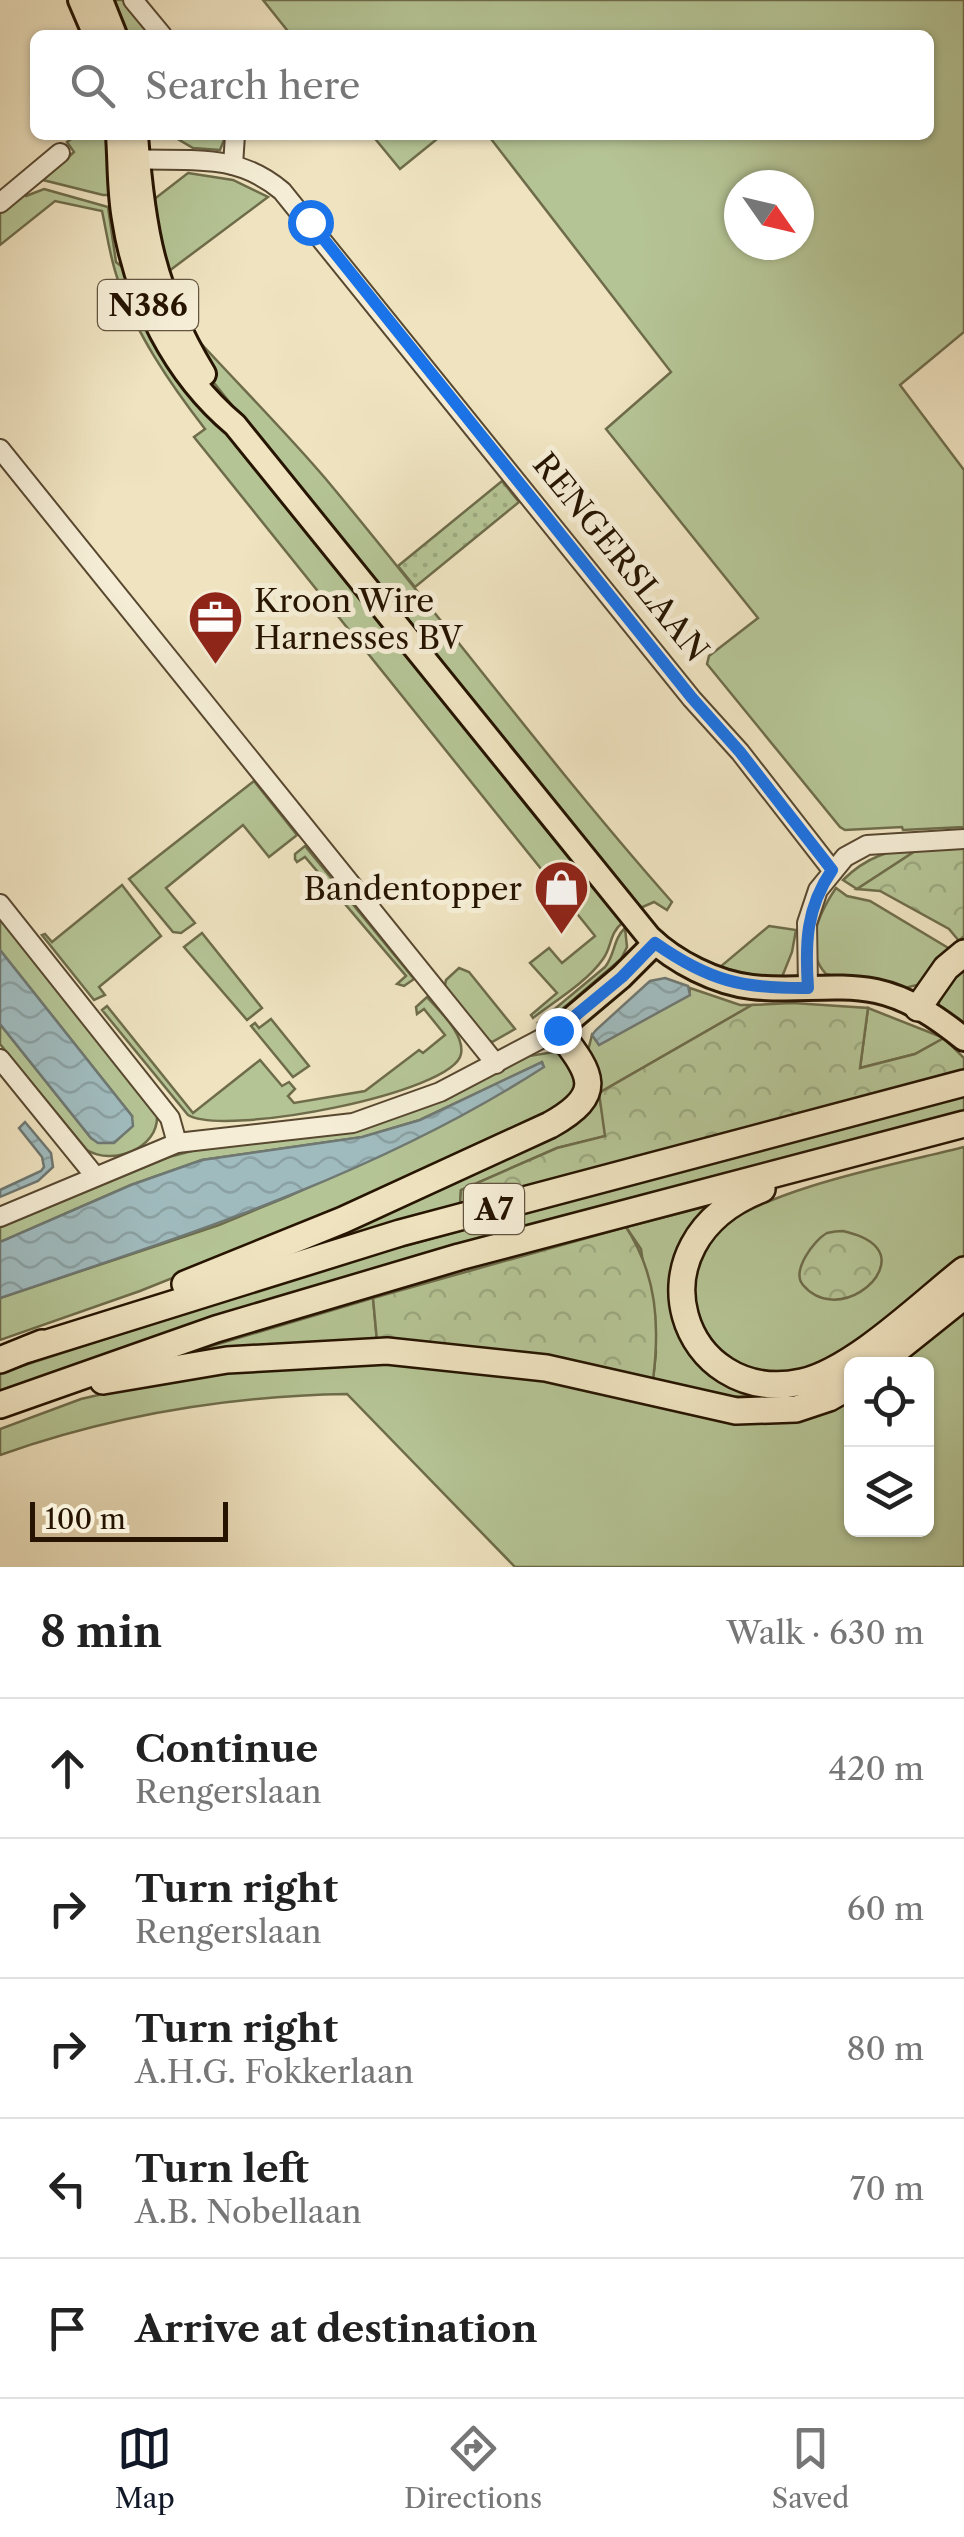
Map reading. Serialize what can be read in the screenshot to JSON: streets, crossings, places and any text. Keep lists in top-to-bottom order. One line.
{"streets":{"highway":["A7"],"main road":["N386"],"street":["RENGERSLAAN"]},"crossings":[["N386","RENGERSLAAN"]],"places":{"office":["Kroon Wire Harnesses BV"],"shop":["Bandentopper"]},"scale_bar":"100 m","north":"bottom right","page":{"search":"Search here","scale":"100 m","heading":["8 min","Walk · 630 m"],"list":[["Continue","Rengerslaan","420 m"],["Turn right","Rengerslaan","60 m"],["Turn right","A.H.G. Fokkerlaan","80 m"],["Turn left","A.B. Nobellaan","70 m"],"Arrive at destination"],"nav":["Map","Directions","Saved"]}}
